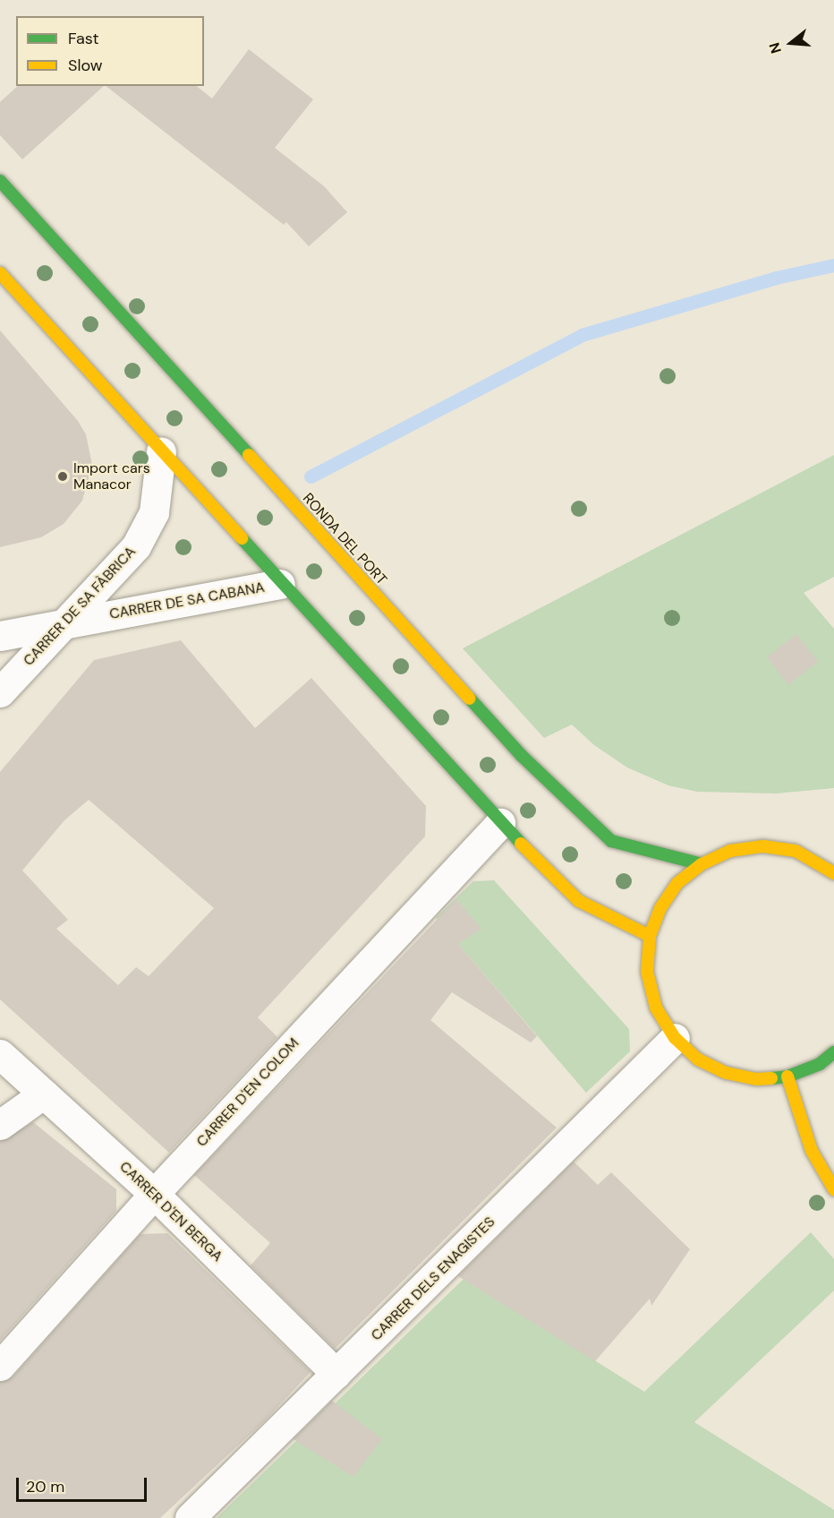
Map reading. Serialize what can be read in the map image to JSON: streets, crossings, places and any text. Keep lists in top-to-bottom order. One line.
{"streets":{"main road":["RONDA DEL PORT"],"street":["CARRER DE SA CABANA","CARRER DE SA FÀBRICA","CARRER D'EN COLOM","CARRER D'EN BERGA","CARRER DELS ENAGISTES"]},"crossings":[["CARRER DE SA CABANA","CARRER DE SA FÀBRICA"],["CARRER D'EN COLOM","CARRER D'EN BERGA"],["CARRER D'EN BERGA","CARRER DELS ENAGISTES"]],"places":["Import cars Manacor"],"legend":["Fast","Slow"],"scale_bar":"20 m","north":"left"}
